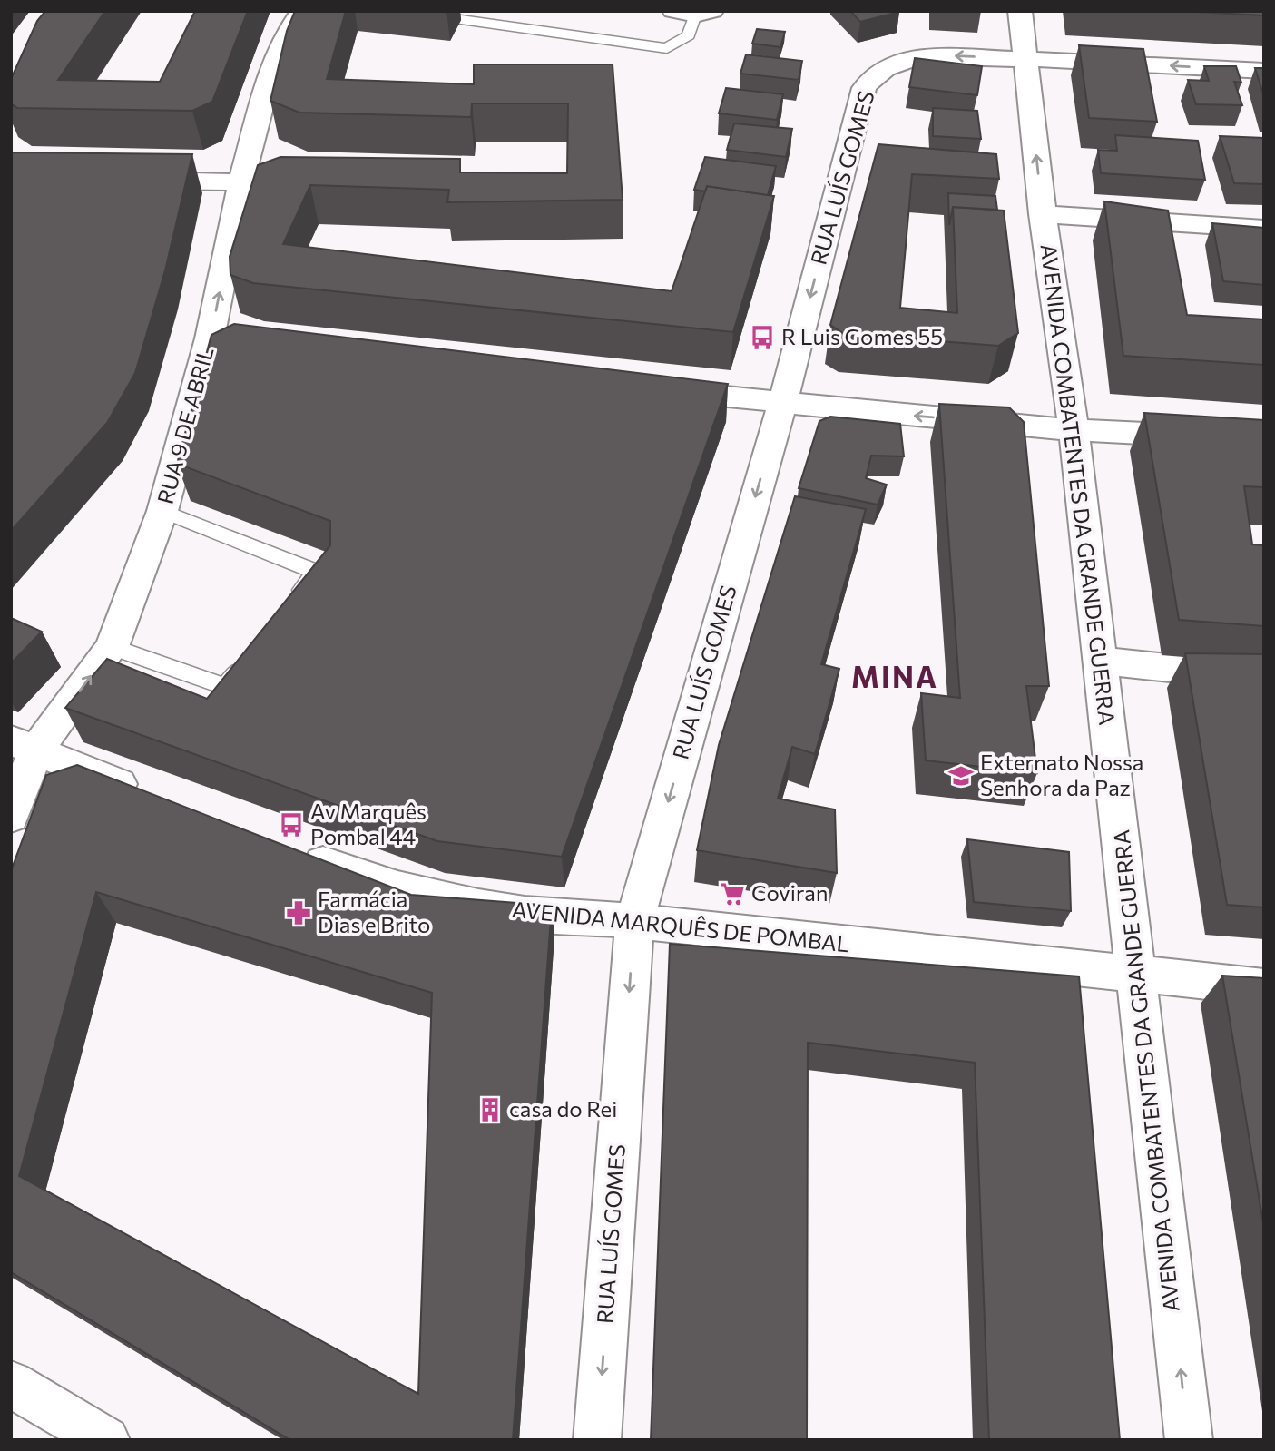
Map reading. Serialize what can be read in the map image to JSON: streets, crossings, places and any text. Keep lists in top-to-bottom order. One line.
{"streets":{"street":["RUA LUÍS GOMES","RUA 9 DE ABRIL","AVENIDA COMBATENTES DA GRANDE GUERRA","AVENIDA MARQUÊS DE POMBAL"]},"crossings":[["RUA LUÍS GOMES","AVENIDA COMBATENTES DA GRANDE GUERRA"],["RUA LUÍS GOMES","AVENIDA MARQUÊS DE POMBAL"],["AVENIDA COMBATENTES DA GRANDE GUERRA","AVENIDA MARQUÊS DE POMBAL"]],"one_way":["RUA LUÍS GOMES","RUA 9 DE ABRIL","AVENIDA COMBATENTES DA GRANDE GUERRA"],"districts":["MINA"],"places":{"bus stop":["R Luis Gomes 55","Av Marquês Pombal 44"],"school or university":["Externato Nossa Senhora da Paz"],"supermarket":["Coviran"],"pharmacy":["Farmácia Dias e Brito"],"building":["casa do Rei"]}}
